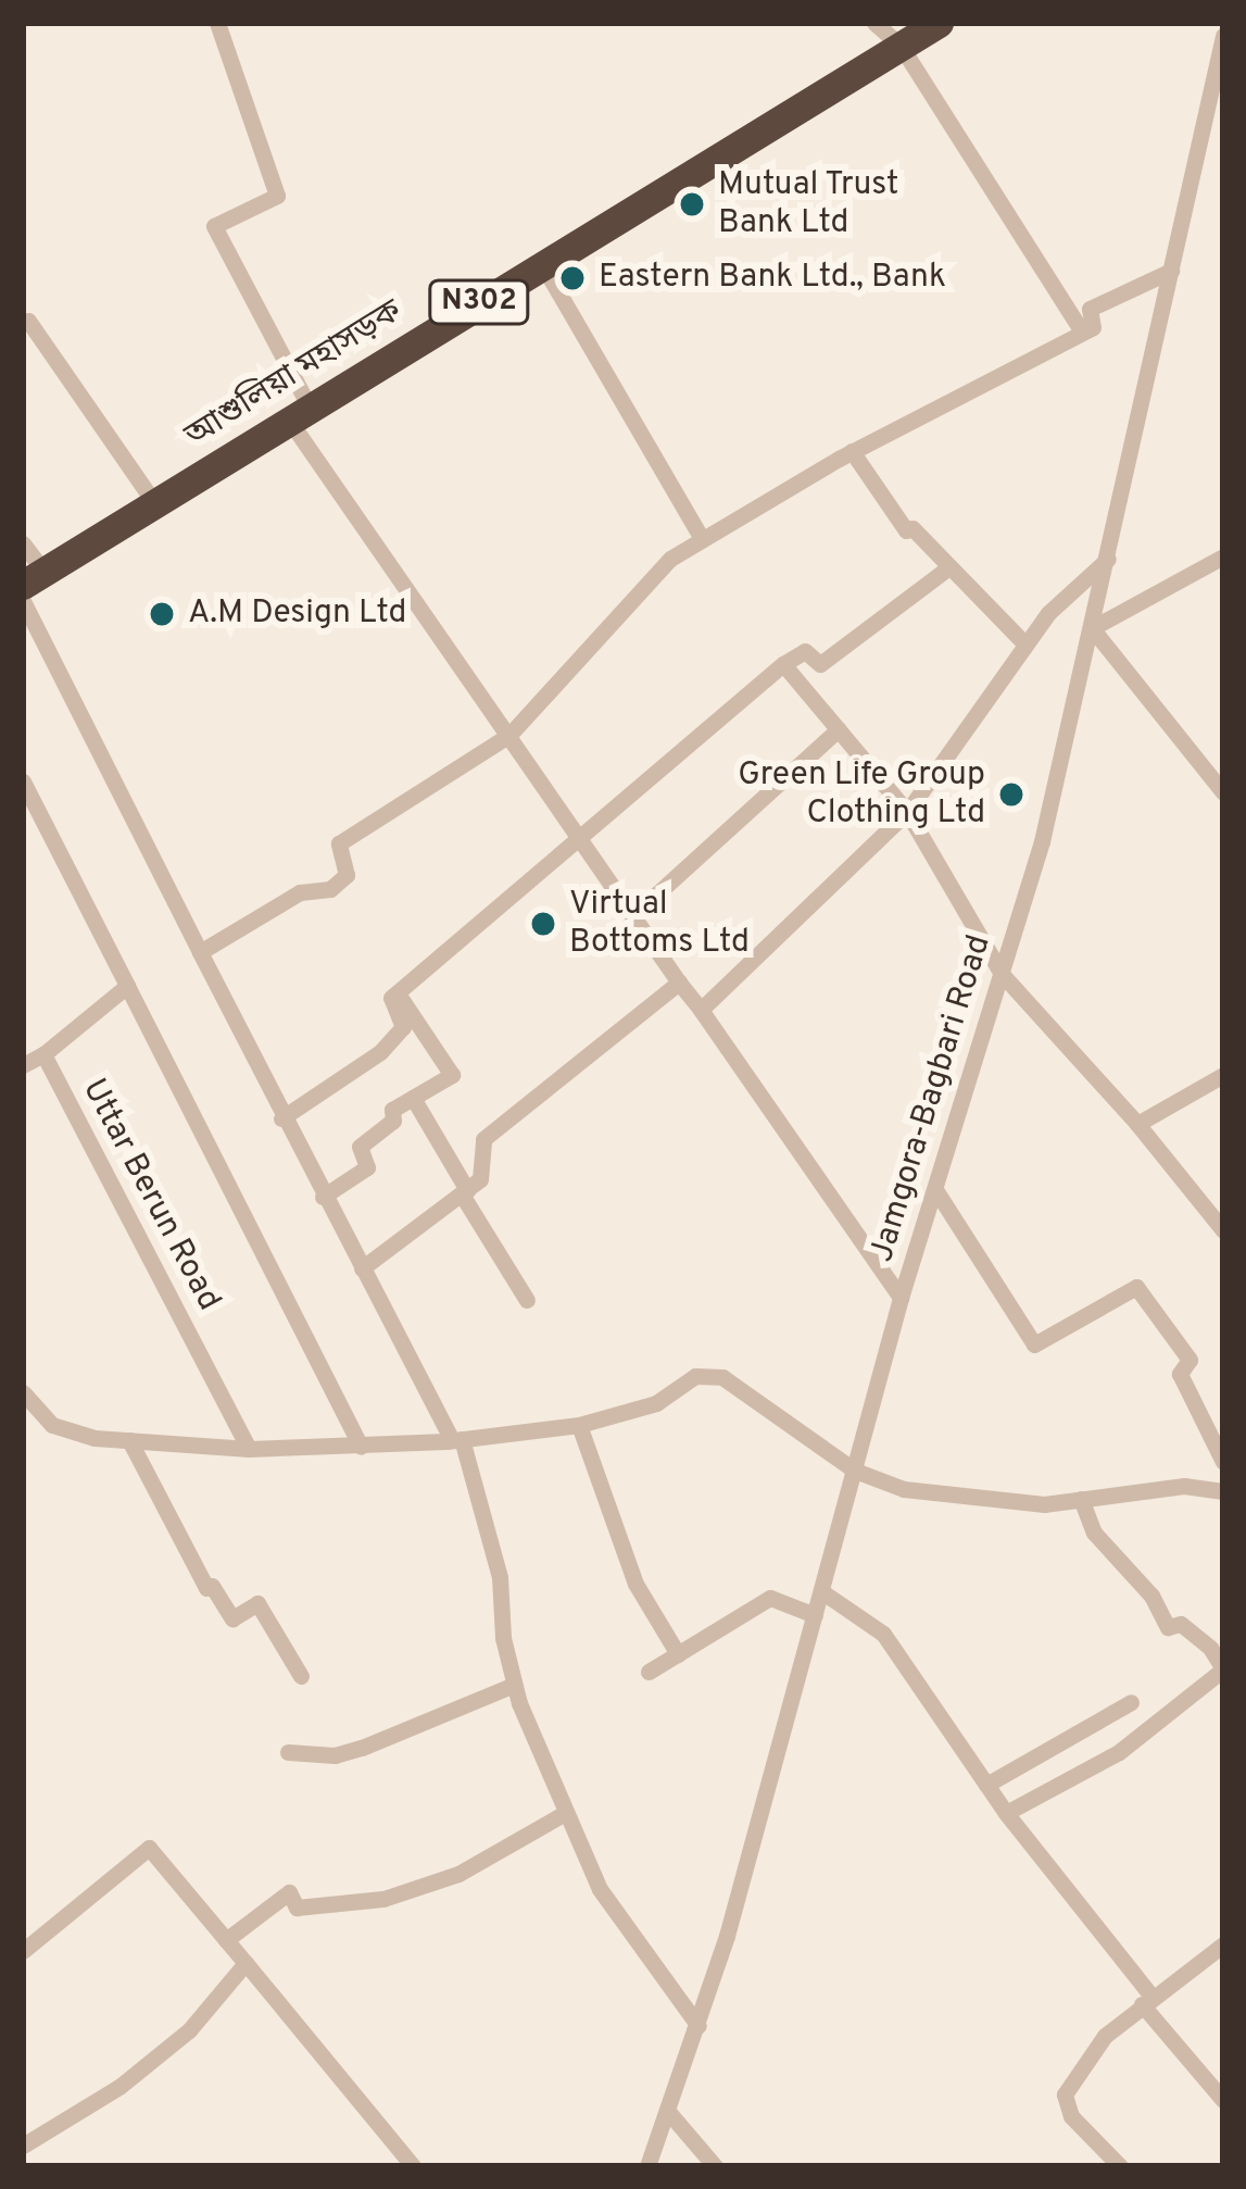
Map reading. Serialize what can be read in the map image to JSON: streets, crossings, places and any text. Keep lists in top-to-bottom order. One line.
{"streets":{"highway":["N302","আশুলিয়া মহাসড়ক"],"street":["Jamgora-Bagbari Road","Uttar Berun Road"]},"places":["Mutual Trust Bank Ltd","Eastern Bank Ltd., Bank","A.M Design Ltd","Green Life Group Clothing Ltd","Virtual Bottoms Ltd"]}
